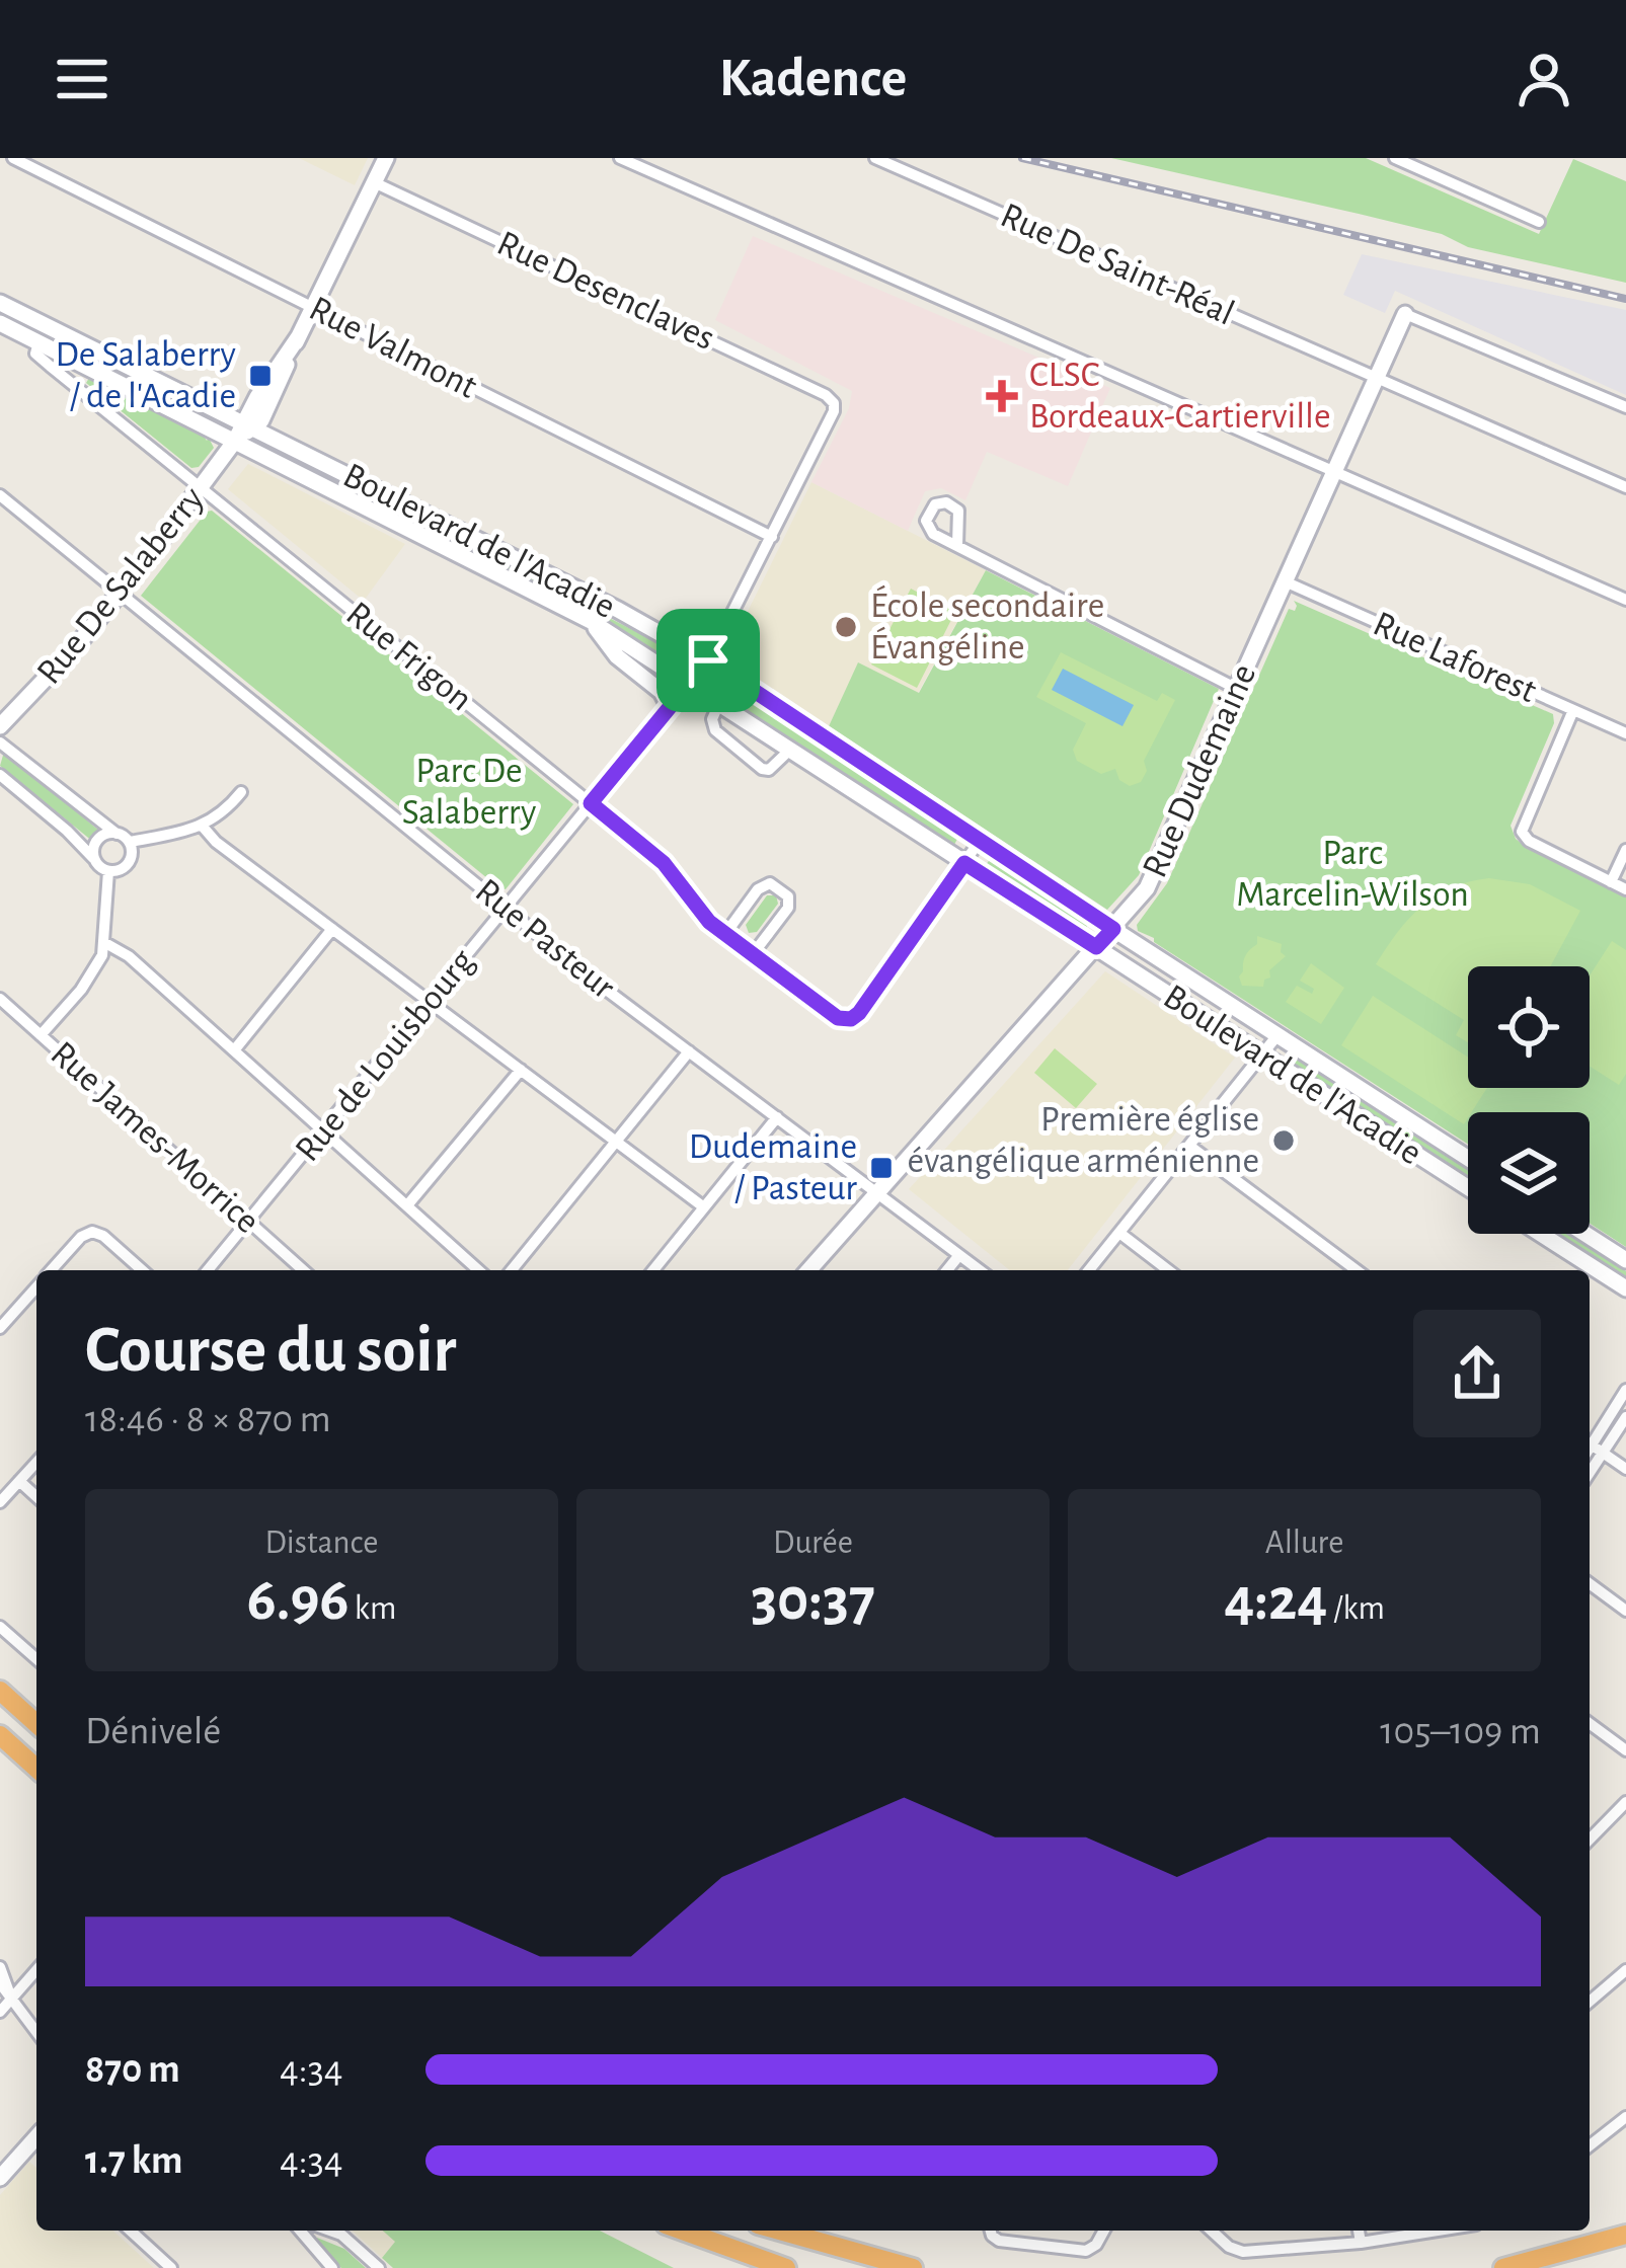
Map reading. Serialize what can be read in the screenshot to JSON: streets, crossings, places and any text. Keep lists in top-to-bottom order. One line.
{"streets":{"main road":["Boulevard de l'Acadie","Rue De Salaberry","Rue Dudemaine"],"street":["Rue De Saint-Réal","Rue Desenclaves","Rue Valmont","Rue Frigon","Rue Laforest","Rue Pasteur","Rue de Louisbourg","Rue James-Morrice"]},"crossings":[["Rue De Saint-Réal","Rue Dudemaine"],["Rue Desenclaves","Rue De Salaberry"],["Rue Desenclaves","Rue de Louisbourg"],["Rue Valmont","Rue De Salaberry"],["Rue Valmont","Rue de Louisbourg"],["Boulevard de l'Acadie","Rue De Salaberry"],["Boulevard de l'Acadie","Rue Frigon"],["Boulevard de l'Acadie","Rue Dudemaine"],["Boulevard de l'Acadie","Rue de Louisbourg"],["Rue De Salaberry","Rue Frigon"],["Rue De Salaberry","Rue Pasteur"],["Rue Frigon","Rue de Louisbourg"],["Rue Laforest","Rue Dudemaine"],["Rue Dudemaine","Rue Pasteur"],["Rue Pasteur","Rue de Louisbourg"],["Rue de Louisbourg","Rue James-Morrice"]],"parks":["Parc De Salaberry","Parc Marcelin-Wilson"],"places":{"transit":["De Salaberry / de l'Acadie","Dudemaine / Pasteur"],"health":["CLSC Bordeaux-Cartierville"],"other":["École secondaire Évangéline","Première église évangélique arménienne"]},"page":{"header":"Kadence","heading":["Course du soir","18:46 · 8 × 870 m"],"stats":[["Distance","6.96 km"],["Durée","30:37"],["Allure","4:24 /km"]],"chart":["Dénivelé","105–109 m"],"list":[{"name":"870 m","note":"4:34"},{"name":"1.7 km","note":"4:34"}]}}
